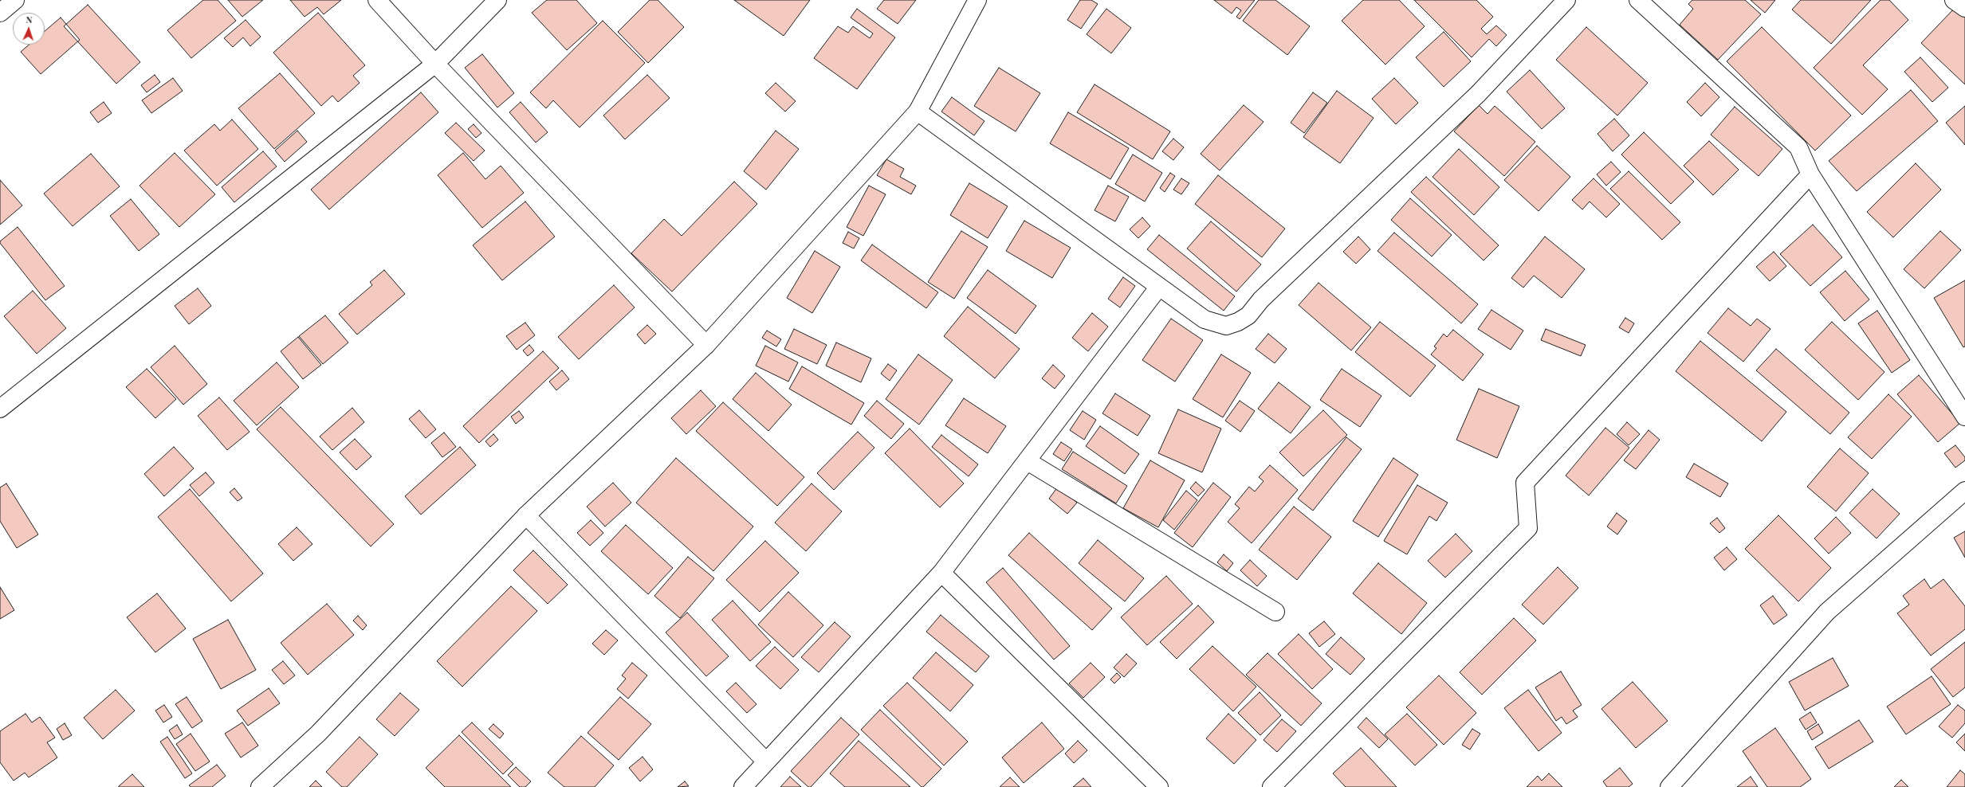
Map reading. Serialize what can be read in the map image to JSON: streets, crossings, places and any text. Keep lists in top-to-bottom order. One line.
{"north":"top"}
